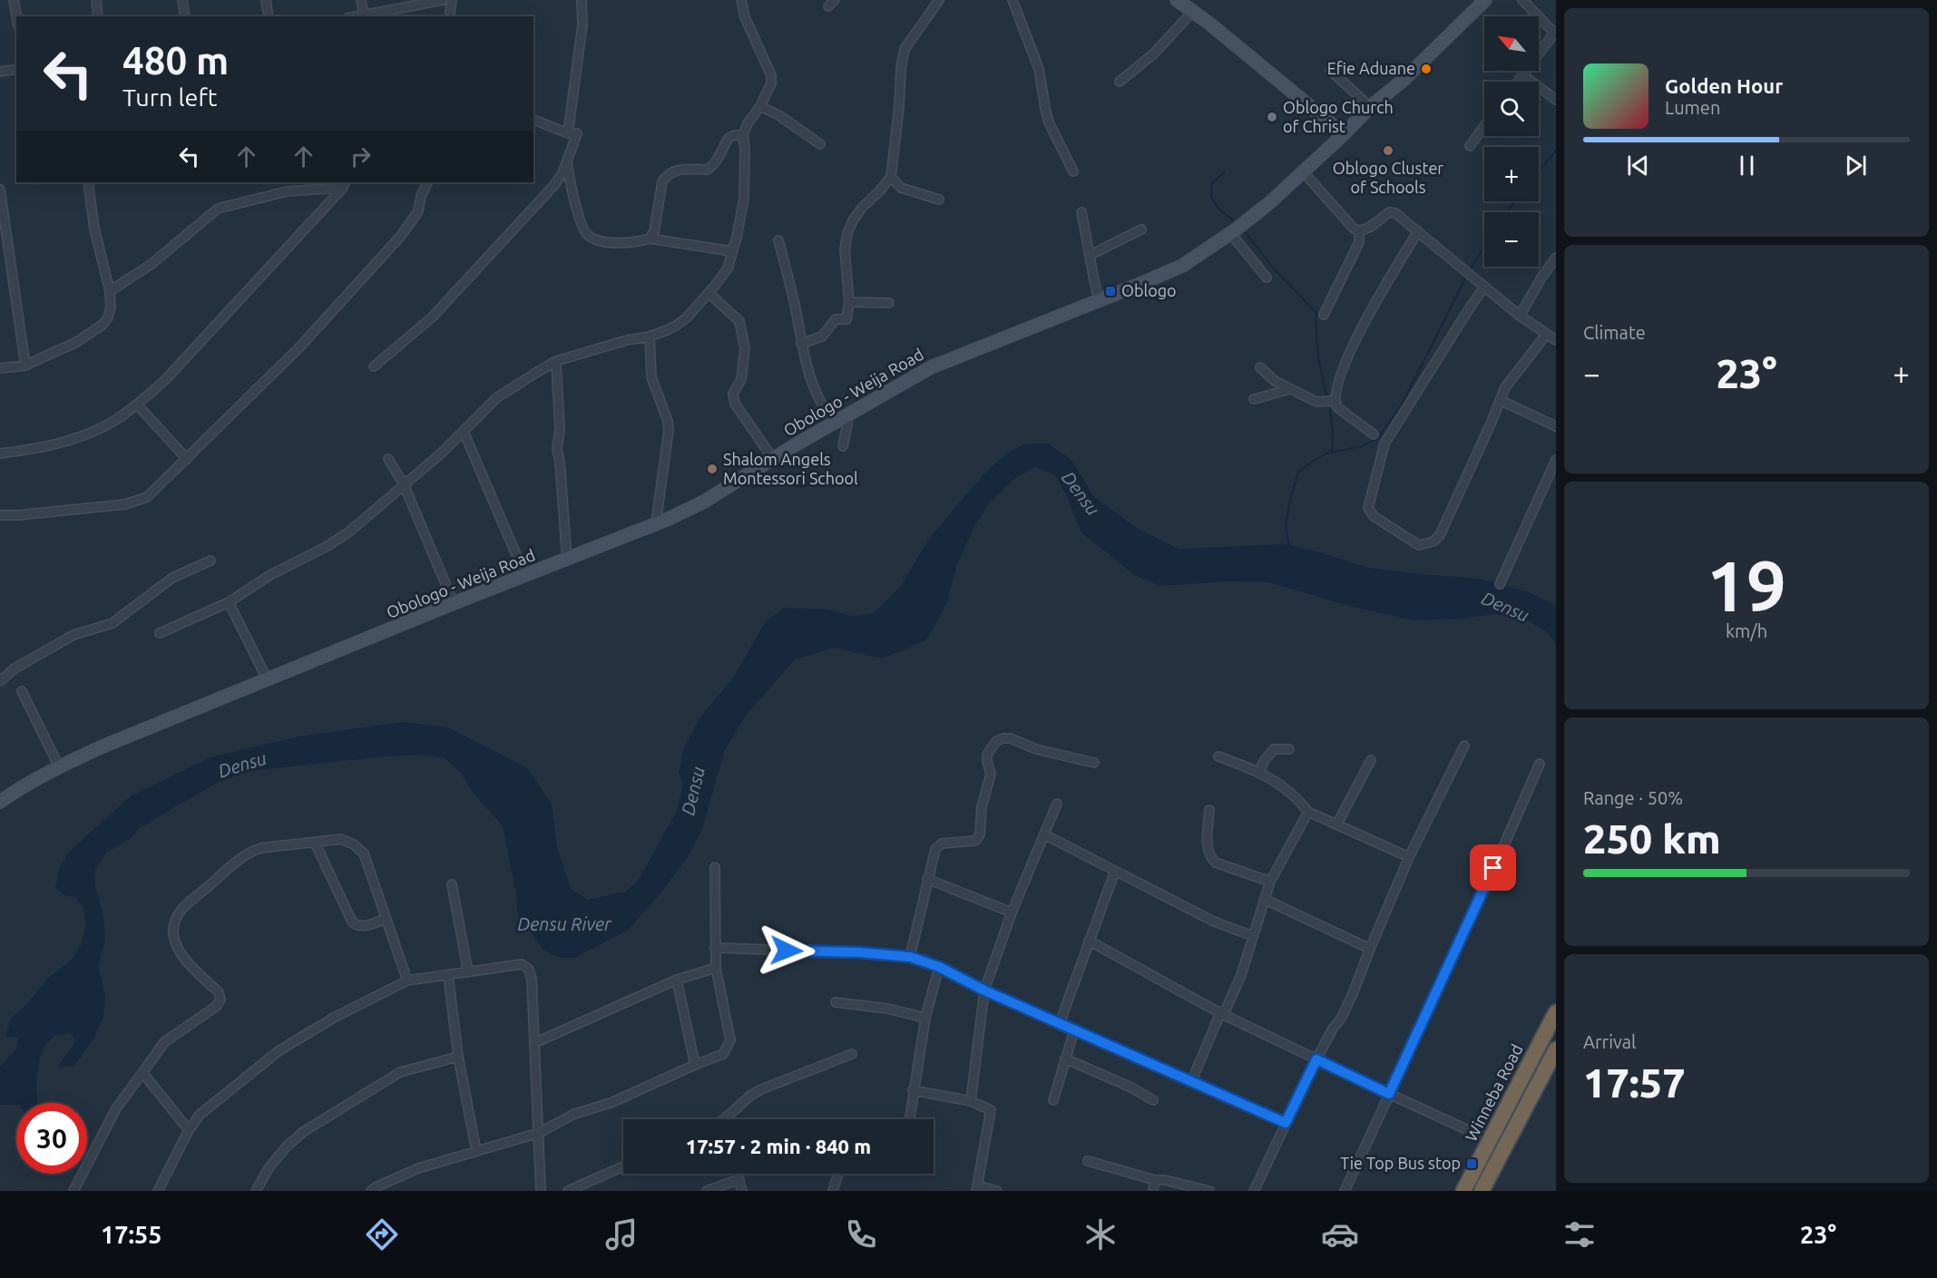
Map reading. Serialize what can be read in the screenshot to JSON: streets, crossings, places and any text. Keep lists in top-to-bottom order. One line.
{"streets":{"highway":["Winneba Road"],"street":["Obologo - Weija Road"]},"water":["Densu","Densu River"],"places":{"other":["Efie Aduane","Oblogo Church of Christ","Oblogo Cluster of Schools","Shalom Angels Montessori School"],"transit":["Oblogo","Tie Top Bus stop"]},"north":"top left","page":{"map_buttons":["+","−"],"turn":["480 m","Turn left"],"song":["Golden Hour","Lumen"],"tile":["Climate",["19","km/h"],["Range · 50%","250 km"],["Arrival","17:57"]],"heat":["−","23°","+"],"limit":"30","trip":"17:57 · 2 min · 840 m","tabs":["17:55","23°"]}}
